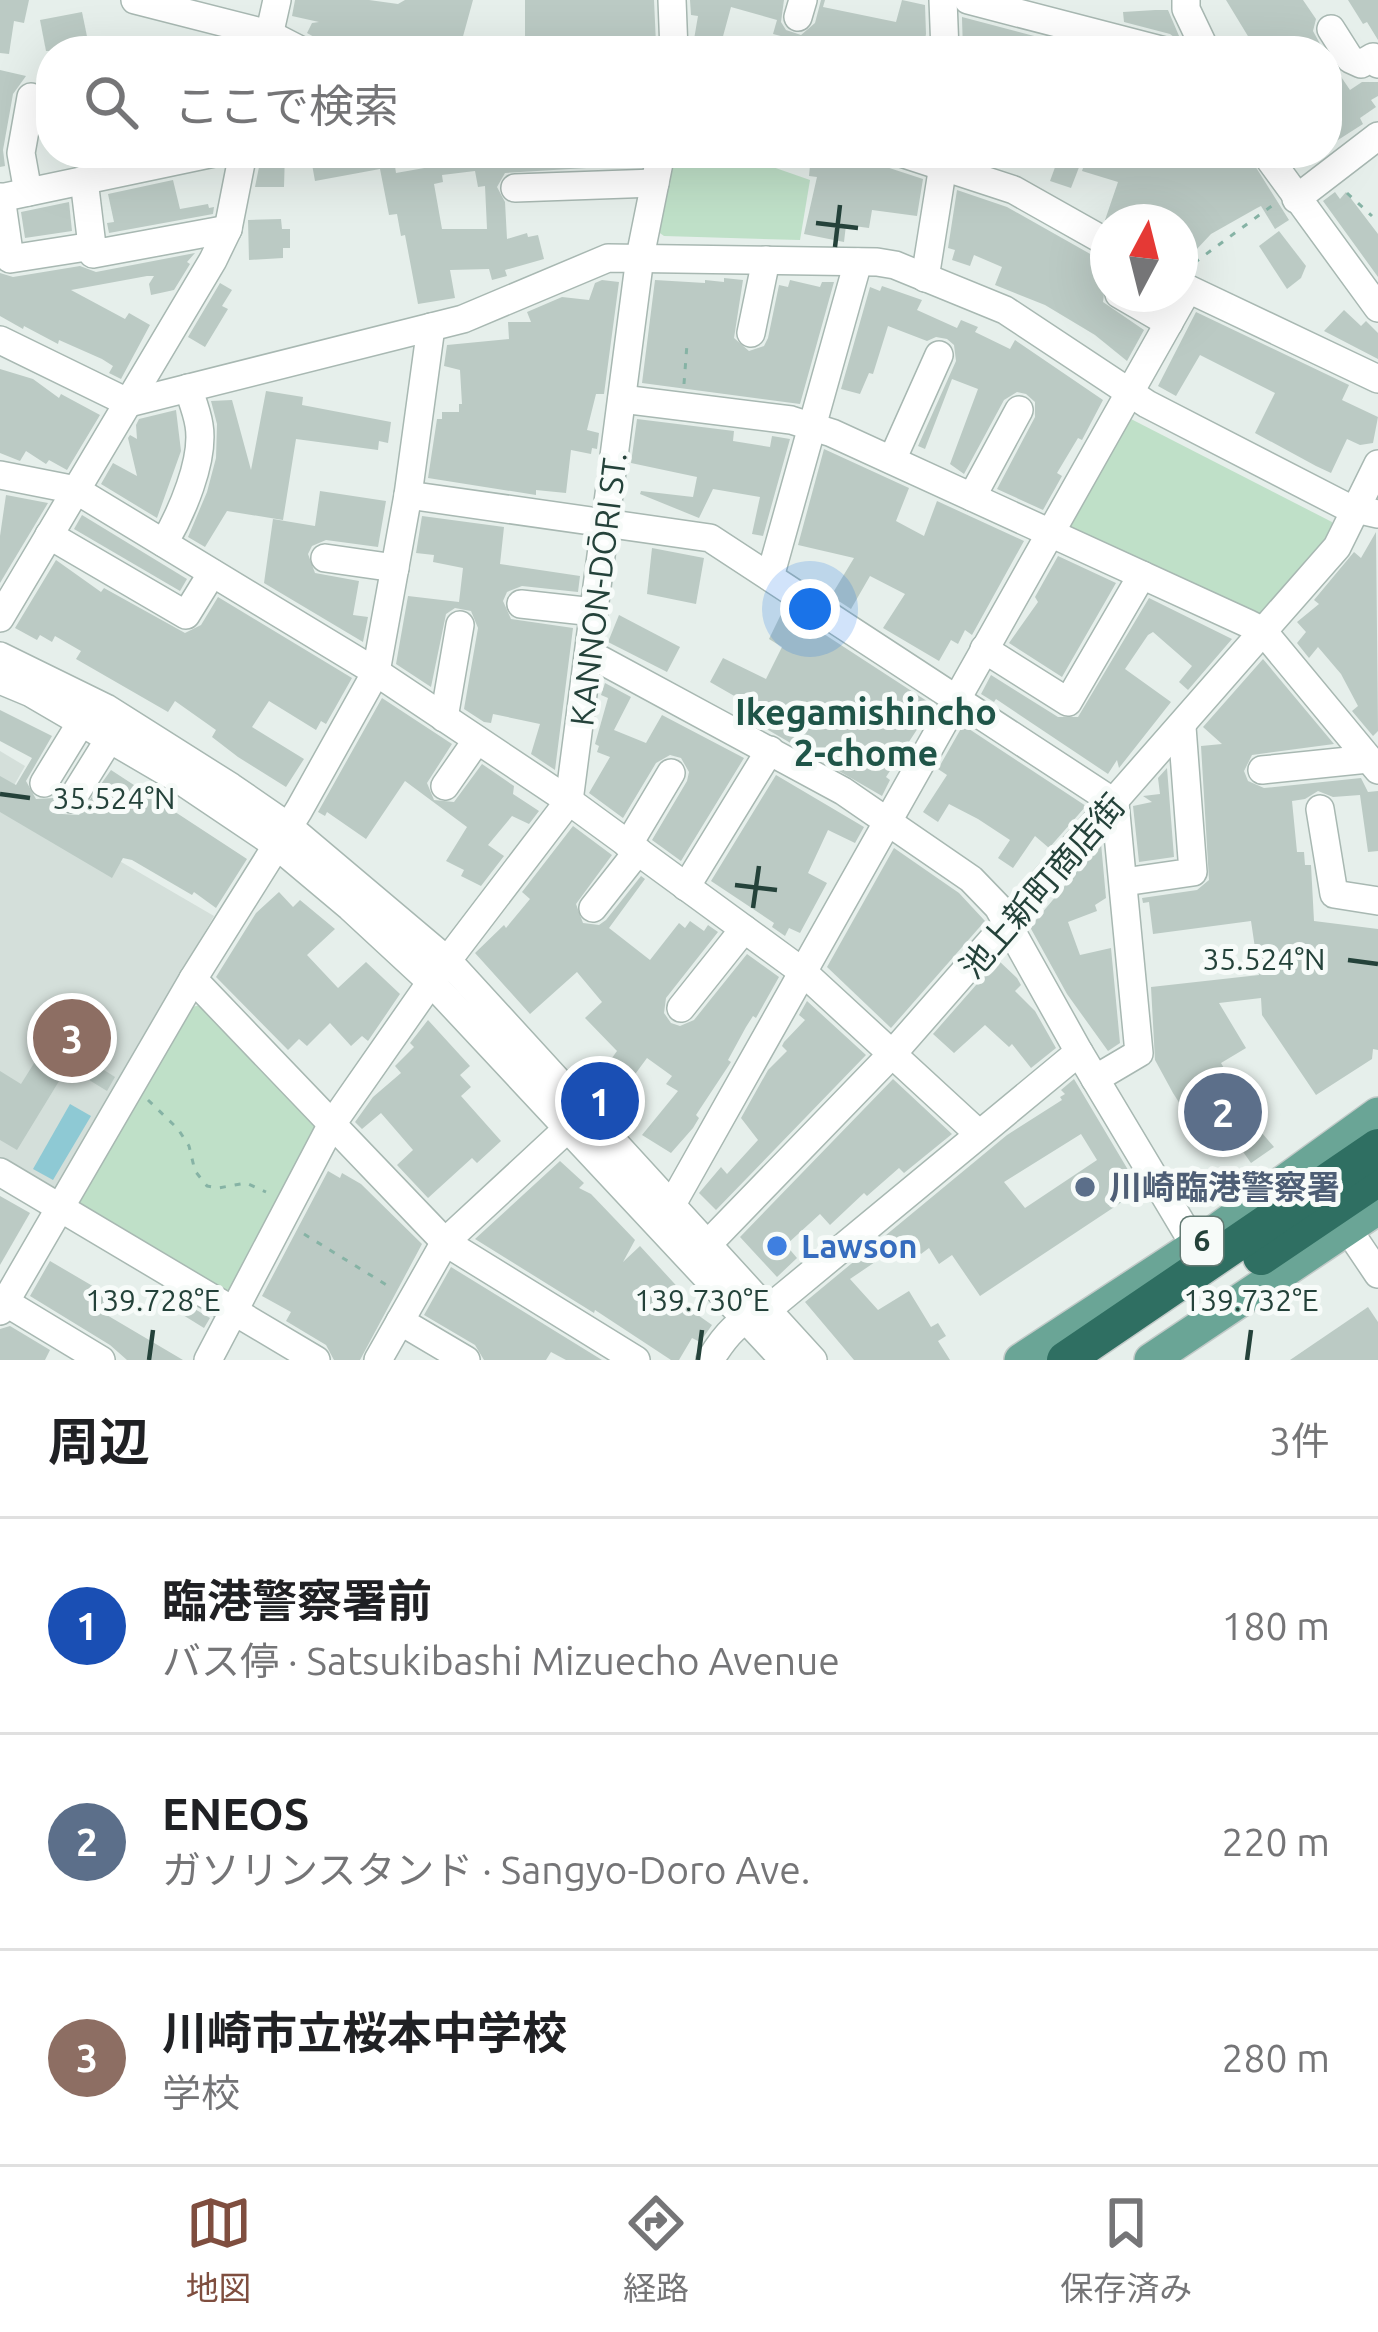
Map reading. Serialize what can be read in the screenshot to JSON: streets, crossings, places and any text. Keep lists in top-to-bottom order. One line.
{"streets":{"main road":["6"],"street":["KANNON-DŌRI ST.","池上新町商店街"]},"districts":["Ikegamishincho 2-chome"],"places":["川崎臨港警察署","Lawson"],"north":"top","page":{"search":"ここで検索","pins":["3","1","2"],"heading":["周辺","3件"],"list":[{"mark":"1","name":"臨港警察署前","note":"バス停 · Satsukibashi Mizuecho Avenue","value":"180 m"},{"mark":"2","name":"ENEOS","note":"ガソリンスタンド · Sangyo-Doro Ave.","value":"220 m"},{"mark":"3","name":"川崎市立桜本中学校","note":"学校","value":"280 m"}],"nav":["地図","経路","保存済み"]},"coordinates":["35.524°N","139.728°E","139.730°E","139.732°E"]}
